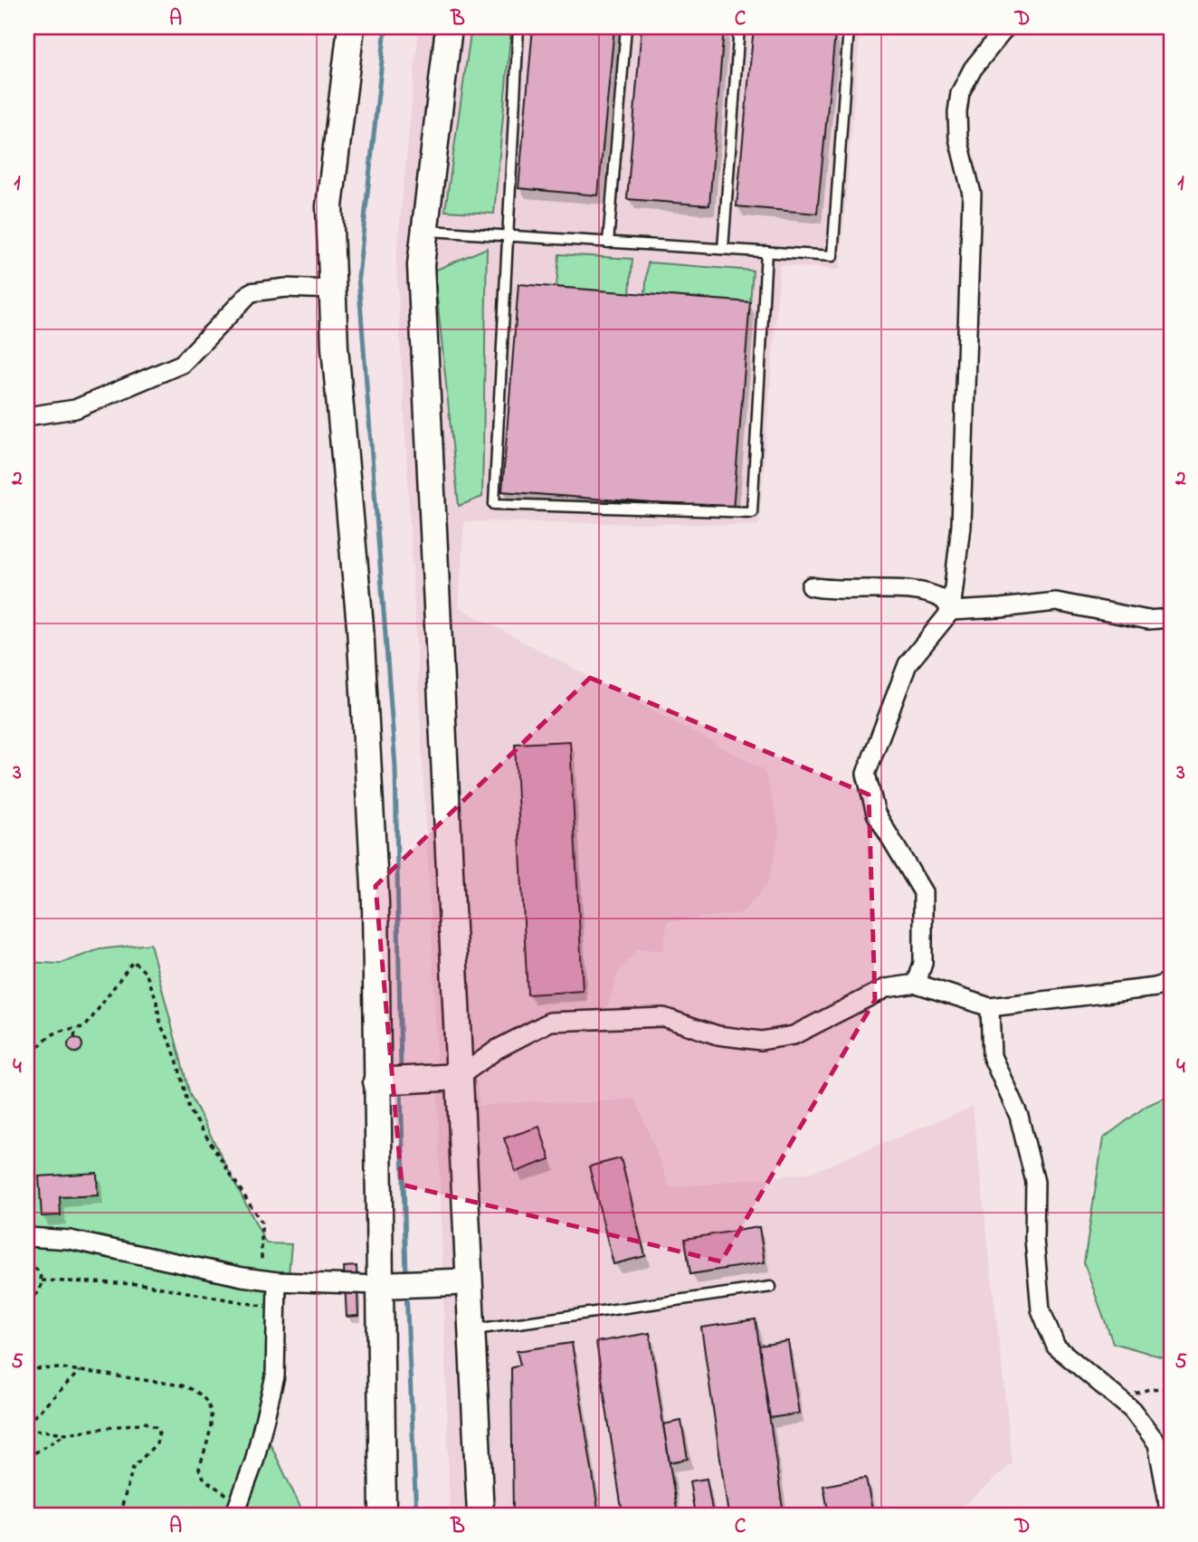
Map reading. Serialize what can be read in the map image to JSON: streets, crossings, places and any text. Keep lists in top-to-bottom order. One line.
{"grid":{"columns":["A","B","C","D"],"rows":["1","2","3","4","5"]}}
